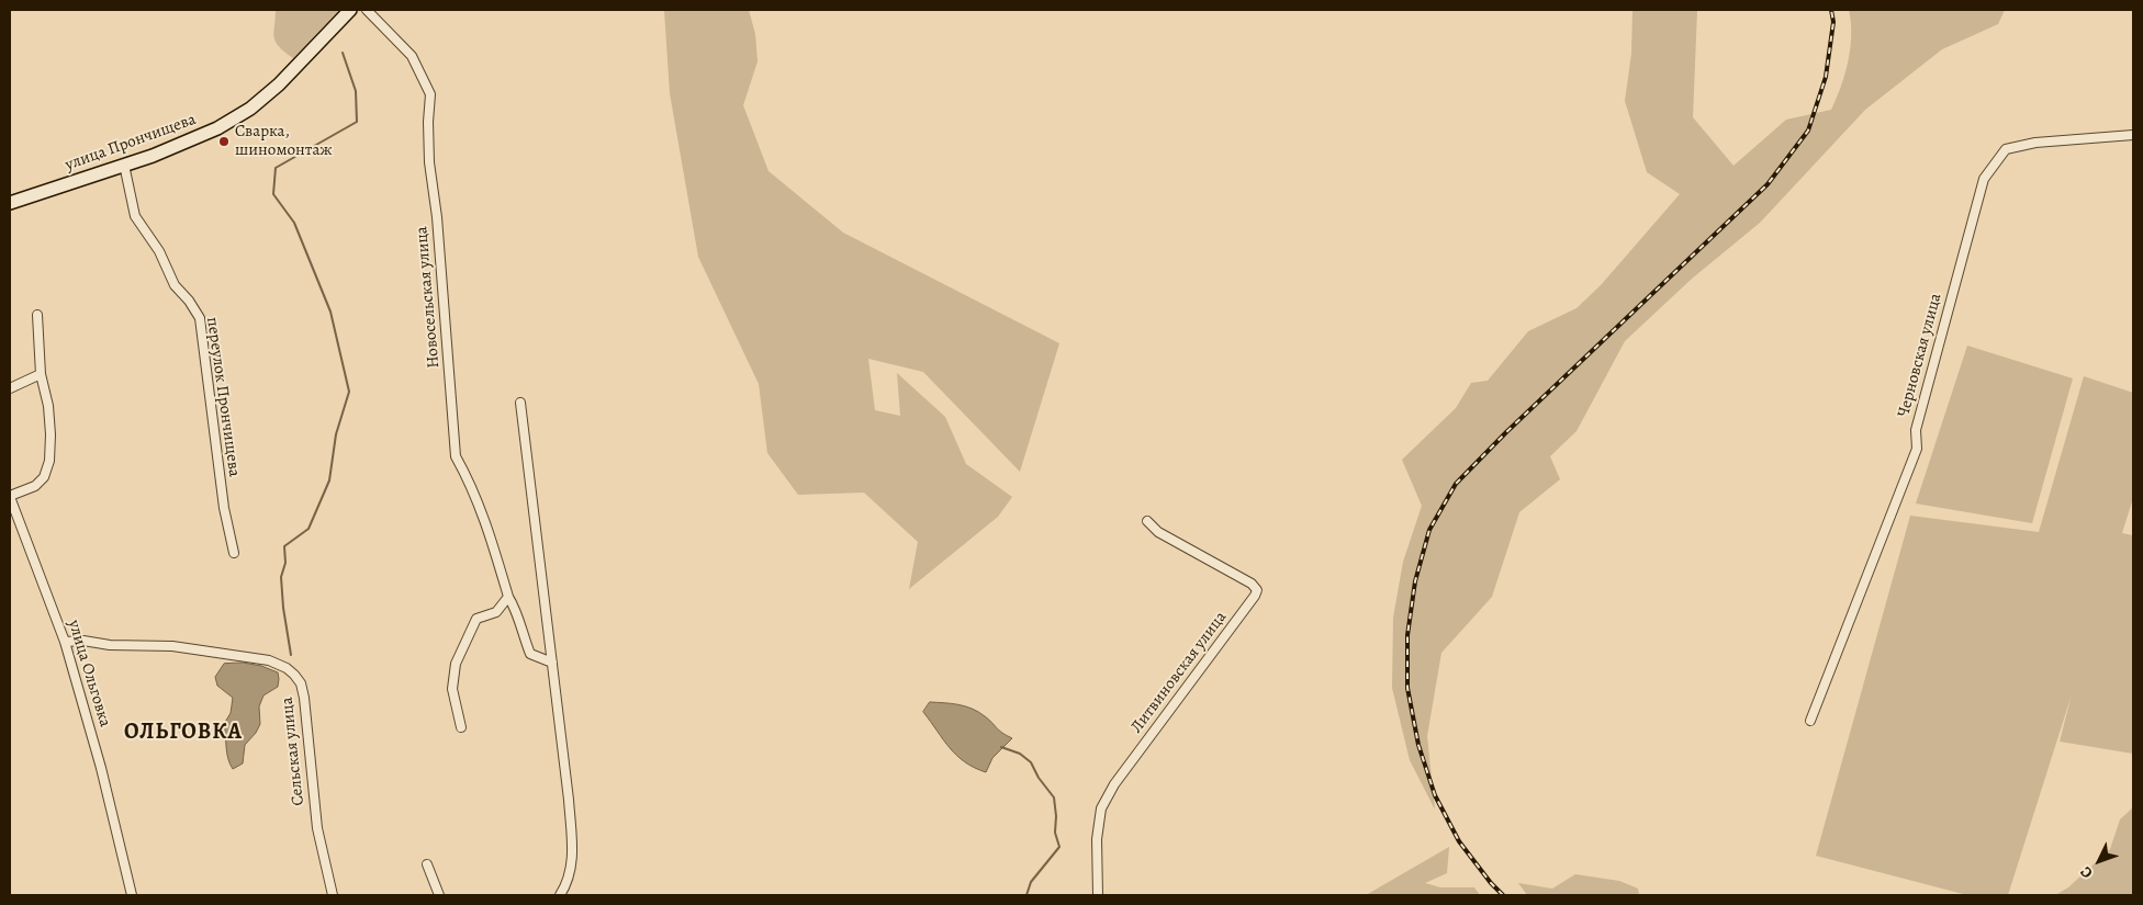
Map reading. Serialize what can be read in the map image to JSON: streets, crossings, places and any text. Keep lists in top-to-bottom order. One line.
{"streets":{"street":["улица Прончищева","Новосельская улица","Черновская улица","переулок Прончищева","Литвиновская улица","улица Ольговка","Сельская улица"]},"crossings":[["улица Прончищева","переулок Прончищева"],["улица Ольговка","Сельская улица"]],"districts":["ОЛЬГОВКА"],"places":["Сварка, шиномонтаж"],"north":"bottom left"}
